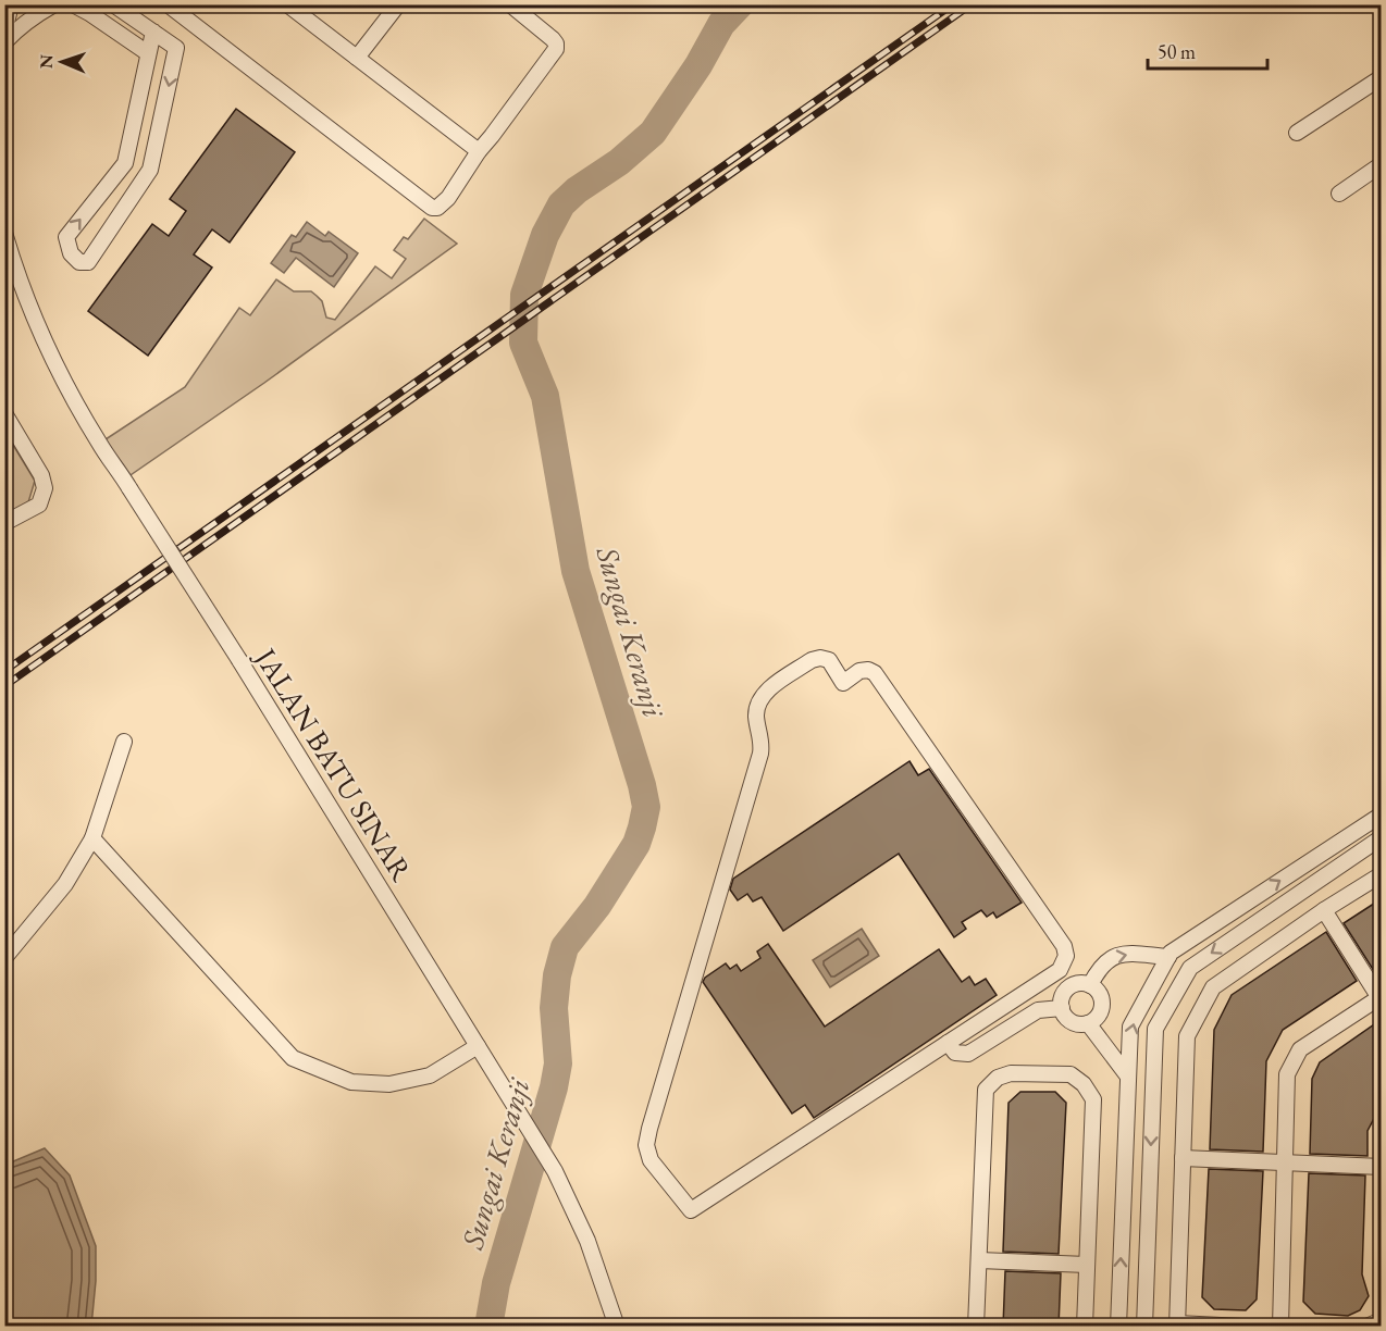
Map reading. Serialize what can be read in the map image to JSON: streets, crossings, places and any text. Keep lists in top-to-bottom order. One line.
{"streets":{"street":["JALAN BATU SINAR"]},"water":["Sungai Keranji"],"scale_bar":"50 m","north":"left"}
